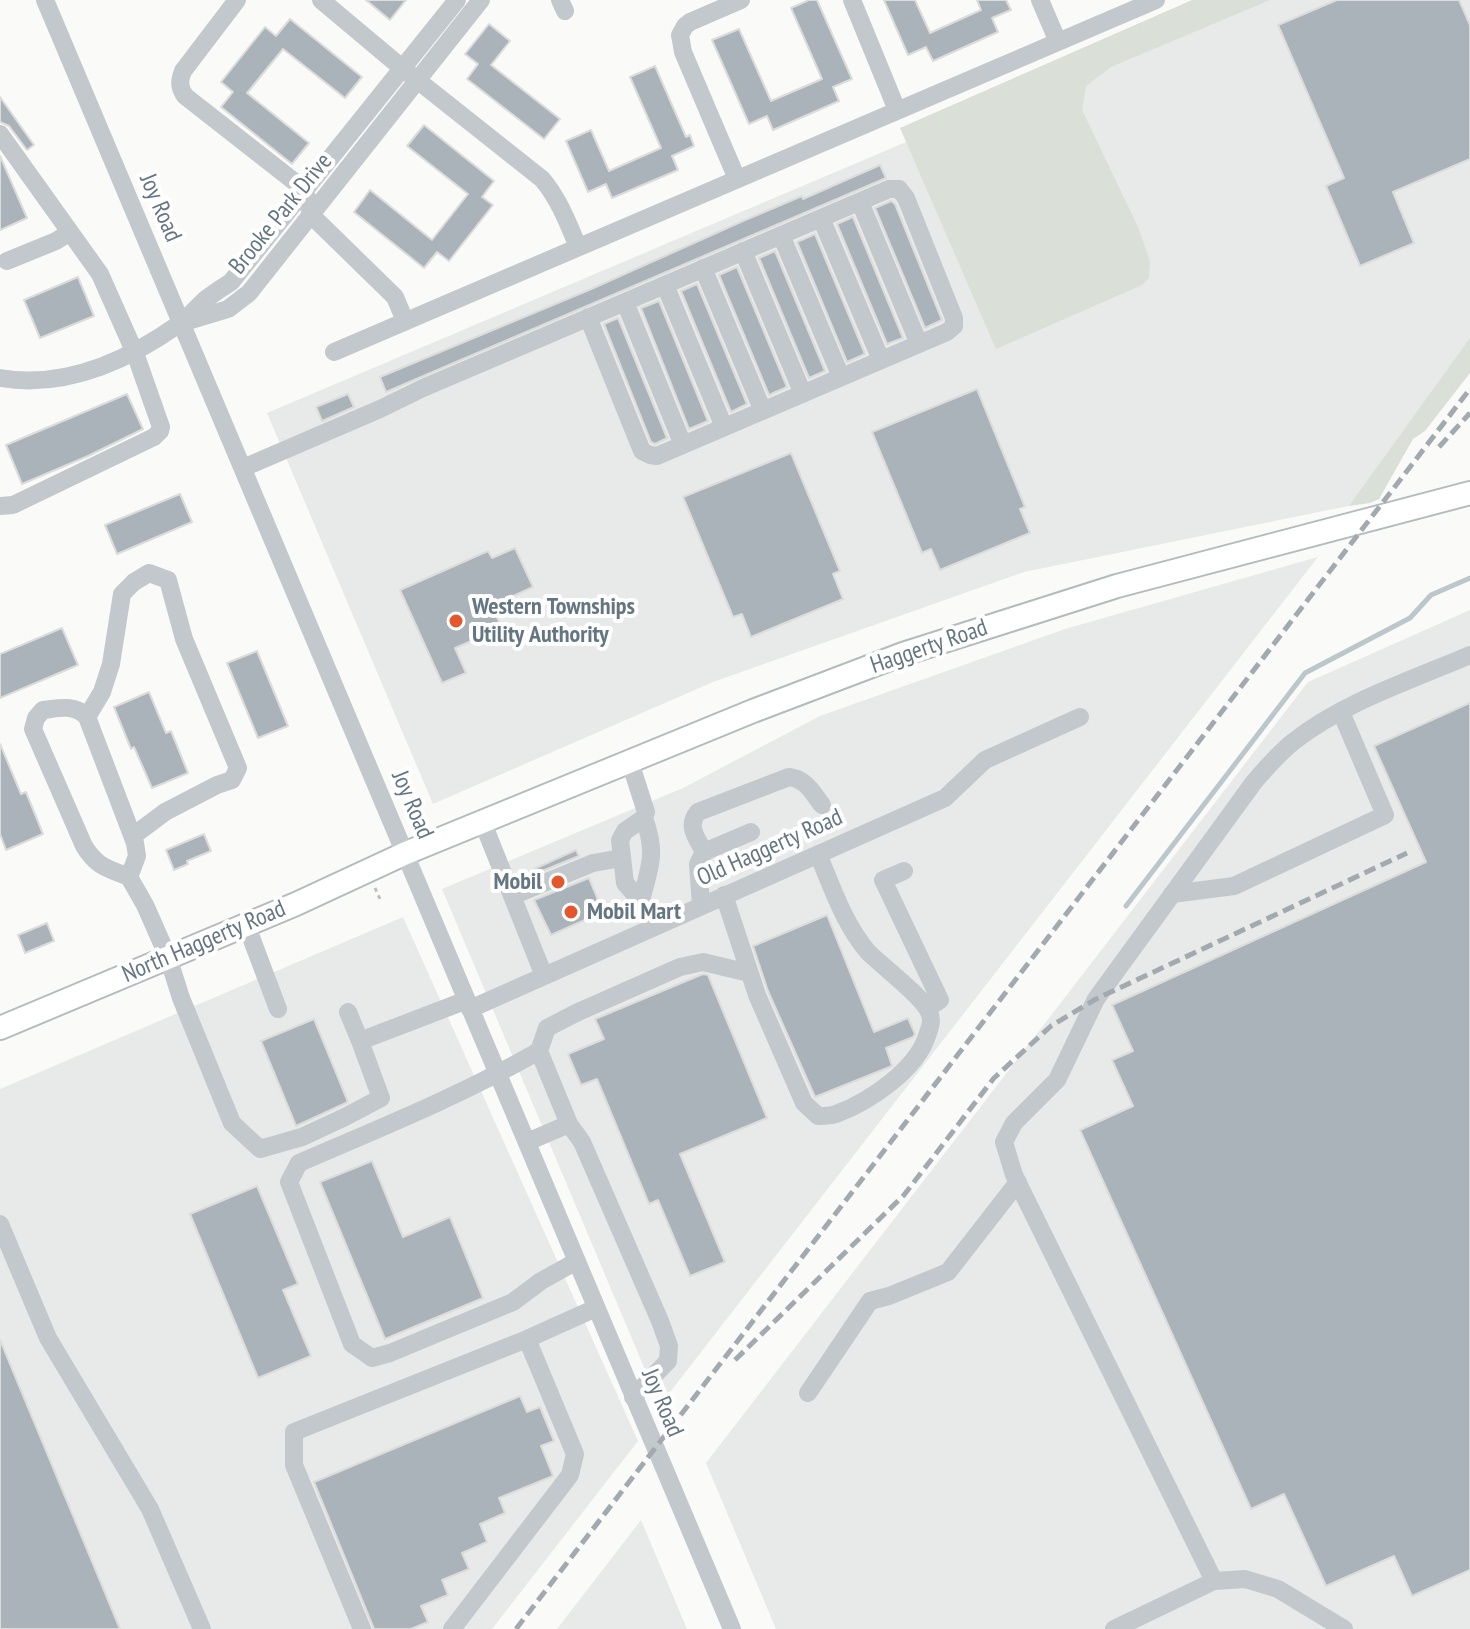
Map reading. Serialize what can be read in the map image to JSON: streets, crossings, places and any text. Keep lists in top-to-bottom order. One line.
{"streets":{"main road":["Haggerty Road","North Haggerty Road"],"street":["Joy Road","Brooke Park Drive","Old Haggerty Road"]},"crossings":[["Joy Road","Brooke Park Drive"],["Joy Road","Haggerty Road"],["Joy Road","Old Haggerty Road"],["Joy Road","North Haggerty Road"],["Haggerty Road","North Haggerty Road"]],"places":["Western Townships Utility Authority","Mobil","Mobil Mart"]}
